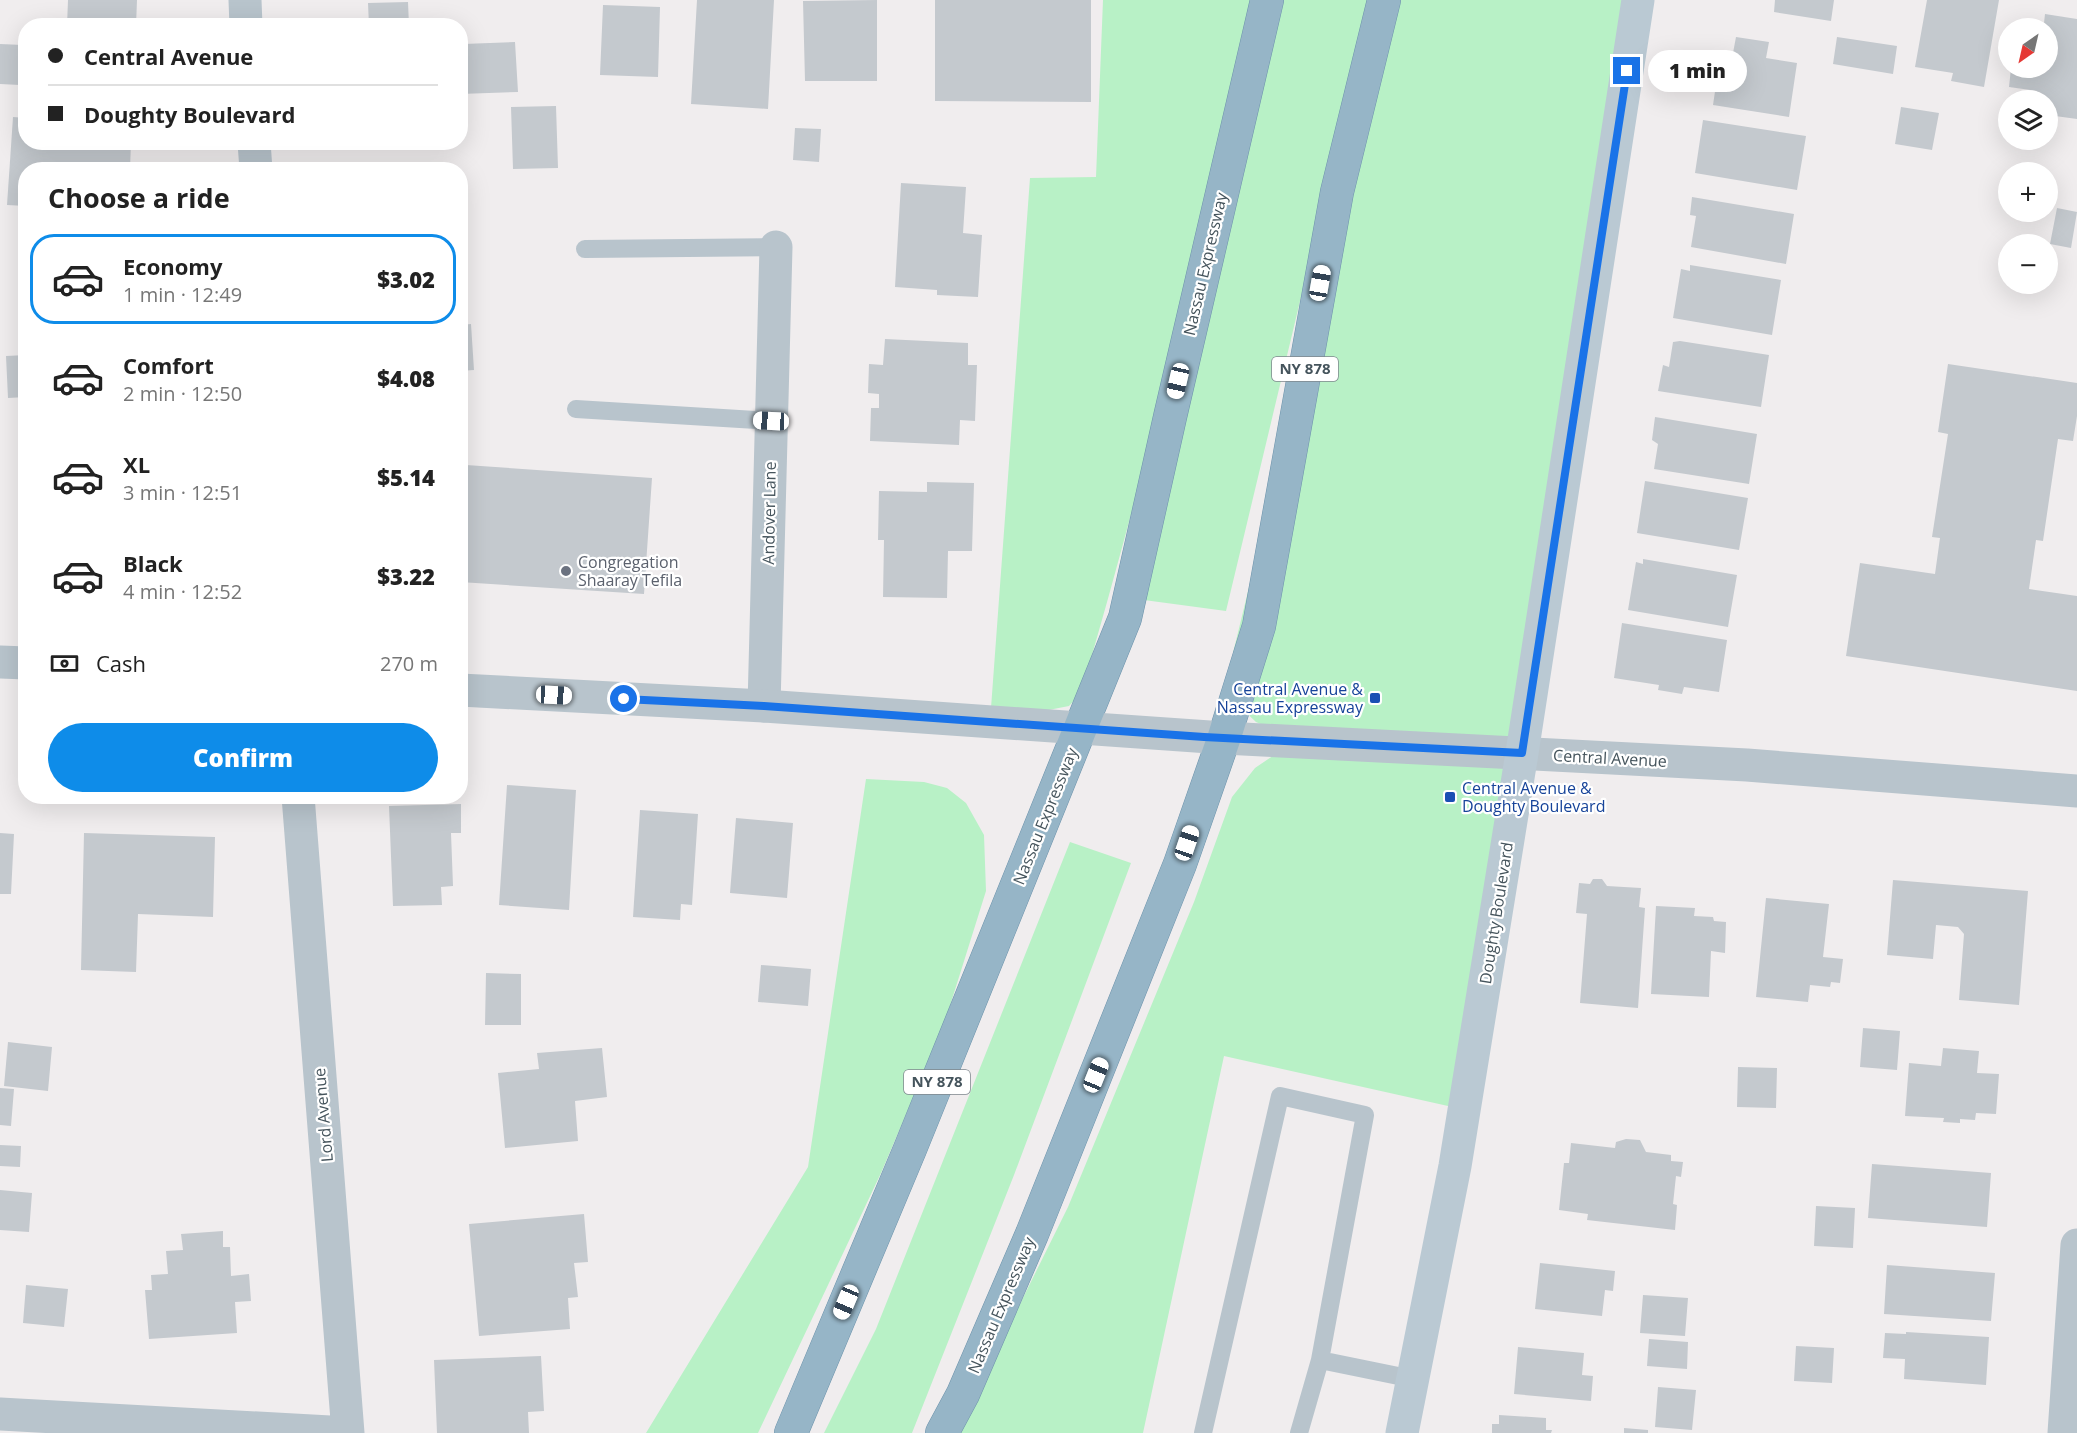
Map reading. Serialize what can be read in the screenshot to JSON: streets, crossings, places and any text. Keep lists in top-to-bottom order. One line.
{"streets":{"highway":["Nassau Expressway","NY 878"],"main road":["Doughty Boulevard"],"street":["Andover Lane","Central Avenue","Lord Avenue"]},"crossings":[["Nassau Expressway","Central Avenue"],["Andover Lane","Central Avenue"],["Central Avenue","Doughty Boulevard"]],"places":{"other":["Congregation Shaaray Tefila"],"transit":["Central Avenue & Nassau Expressway","Central Avenue & Doughty Boulevard"]},"north":"bottom left","page":{"map_buttons":["+","−"],"banner":["Central Avenue","Doughty Boulevard"],"bubble":"1 min","heading":"Choose a ride","list":[{"name":"Economy","note":"1 min · 12:49","value":"$3.02"},{"name":"Comfort","note":"2 min · 12:50","value":"$4.08"},{"name":"XL","note":"3 min · 12:51","value":"$5.14"},{"name":"Black","note":"4 min · 12:52","value":"$3.22"}],"pay":["Cash","270 m"],"buttons":"Confirm"}}
